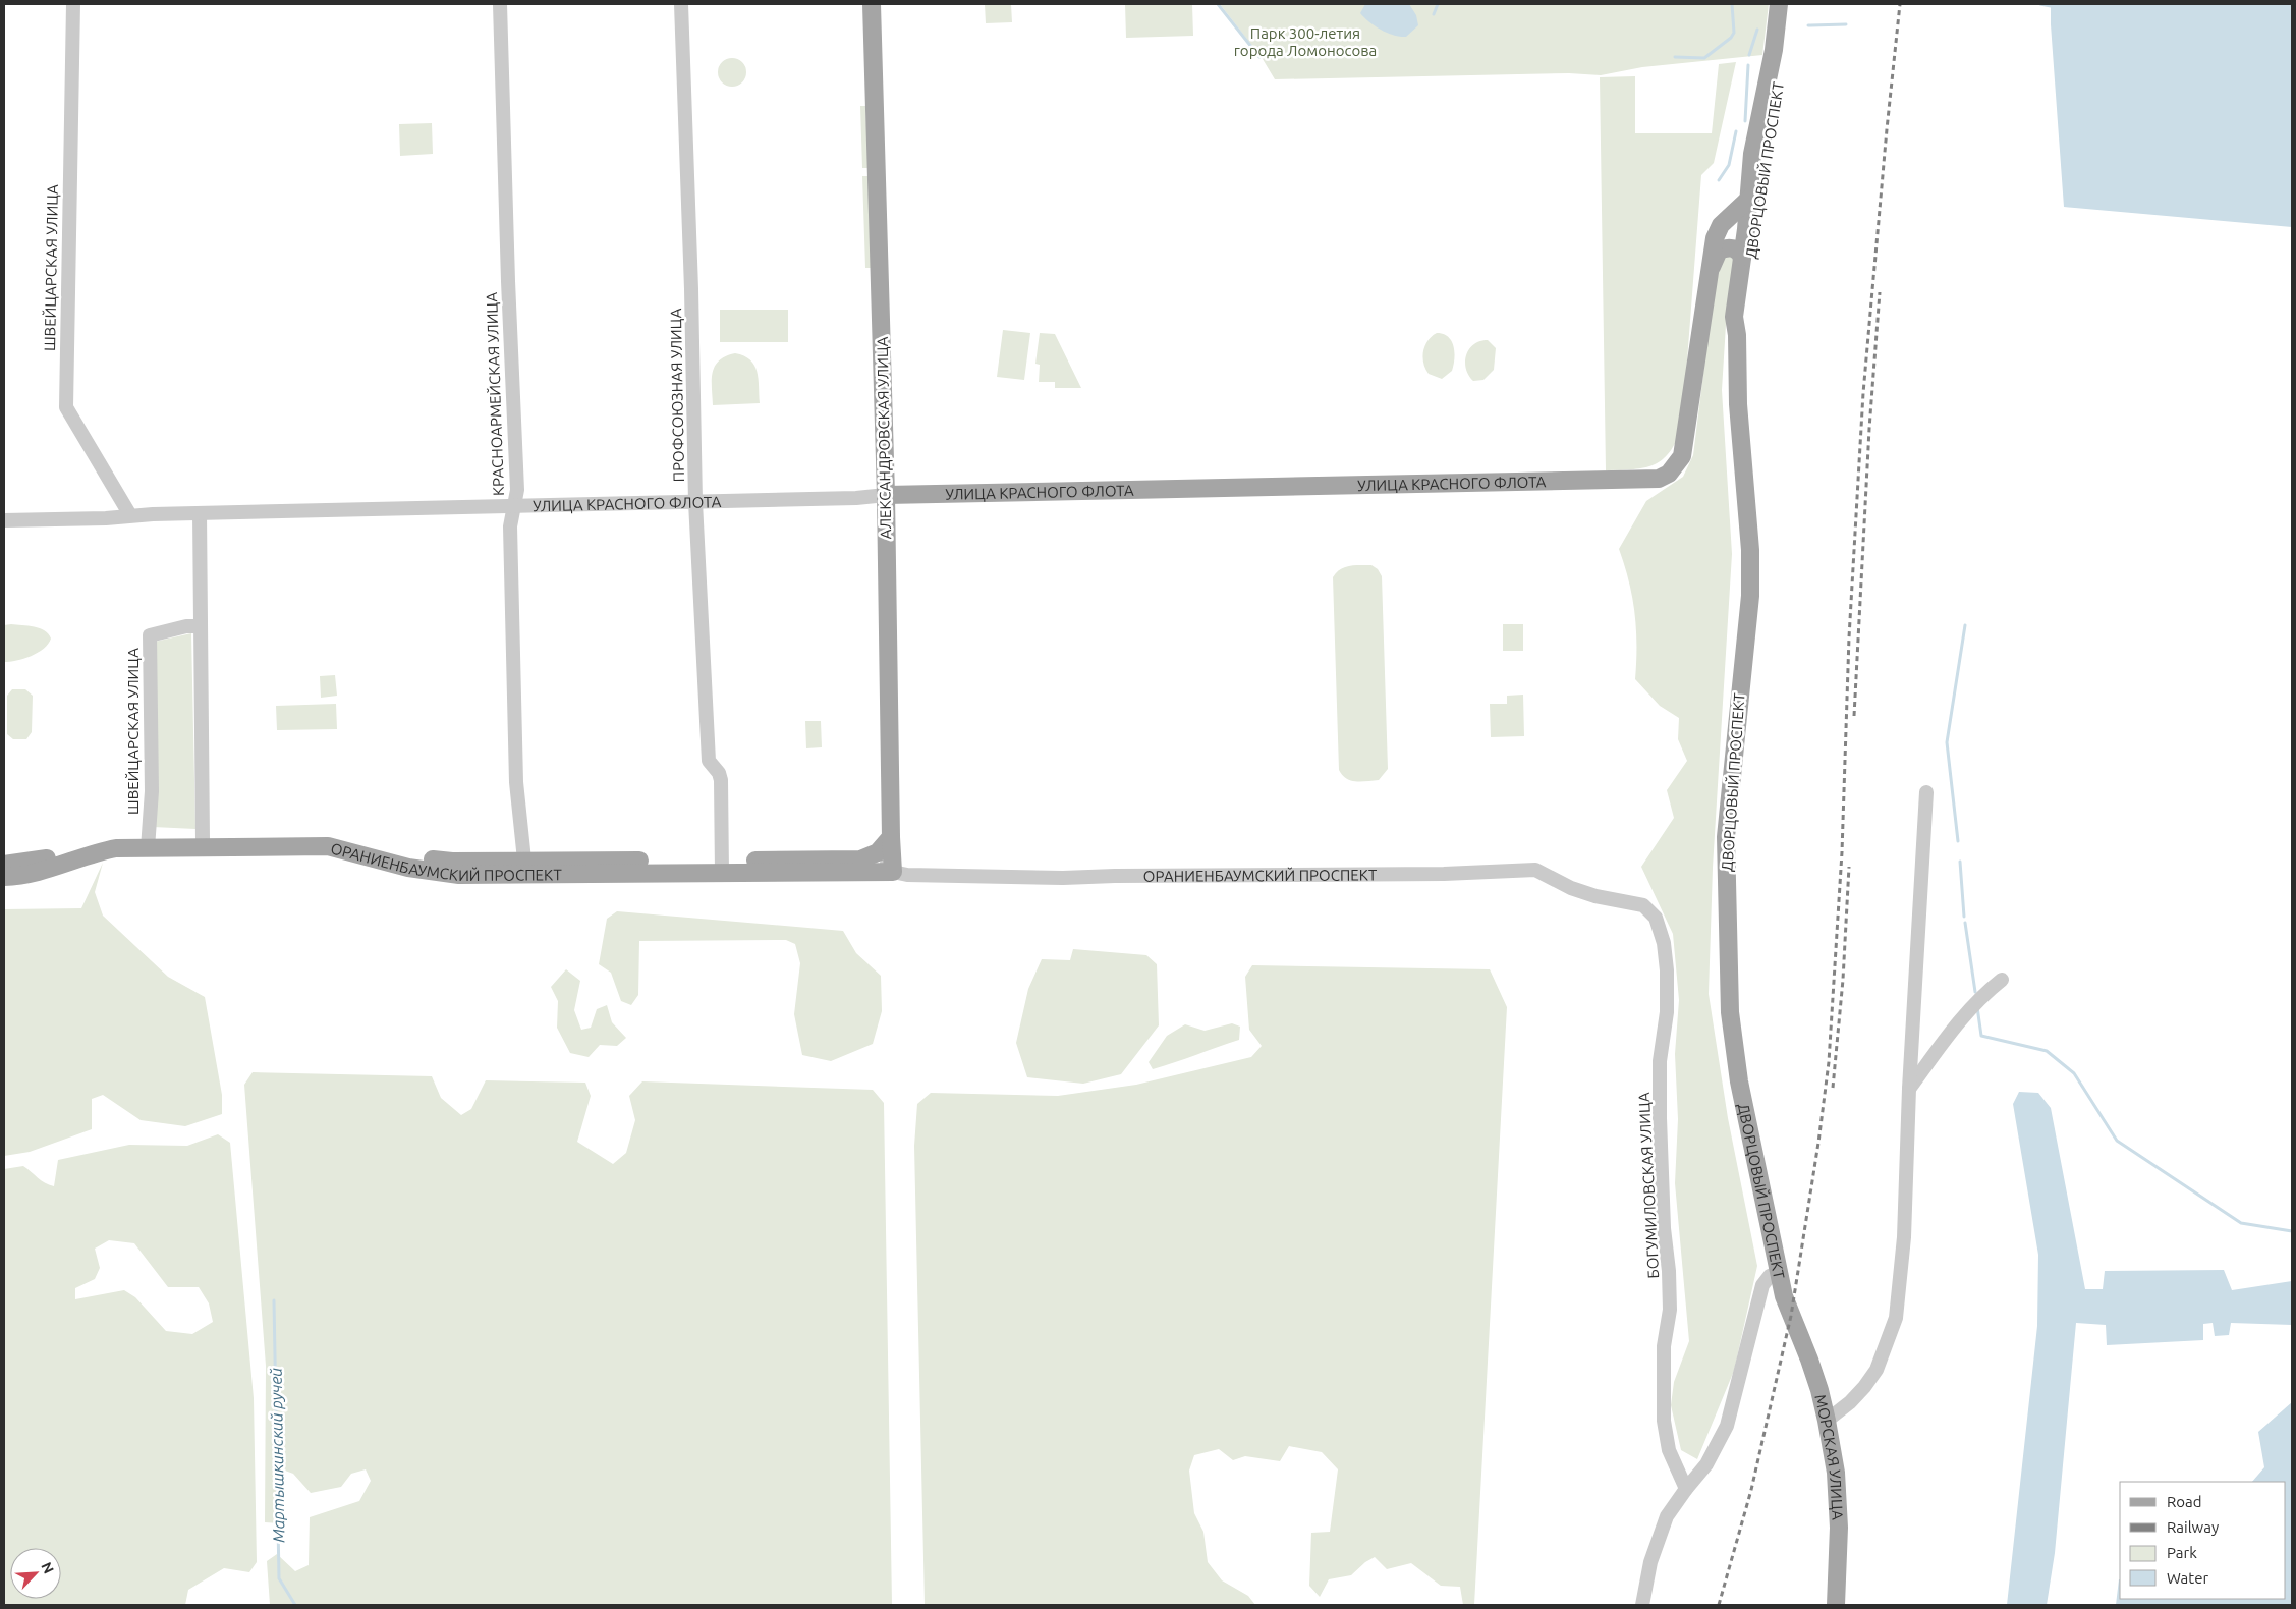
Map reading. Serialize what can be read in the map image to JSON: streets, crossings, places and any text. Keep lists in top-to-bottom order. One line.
{"streets":{"main road":["ДВОРЦОВЫЙ ПРОСПЕКТ","АЛЕКСАНДРОВСКАЯ УЛИЦА","УЛИЦА КРАСНОГО ФЛОТА","ОРАНИЕНБАУМСКИЙ ПРОСПЕКТ","МОРСКАЯ УЛИЦА"],"street":["ШВЕЙЦАРСКАЯ УЛИЦА","КРАСНОАРМЕЙСКАЯ УЛИЦА","ПРОФСОЮЗНАЯ УЛИЦА","БОГУМИЛОВСКАЯ УЛИЦА"]},"crossings":[["ДВОРЦОВЫЙ ПРОСПЕКТ","УЛИЦА КРАСНОГО ФЛОТА"],["ДВОРЦОВЫЙ ПРОСПЕКТ","МОРСКАЯ УЛИЦА"],["ШВЕЙЦАРСКАЯ УЛИЦА","УЛИЦА КРАСНОГО ФЛОТА"],["ШВЕЙЦАРСКАЯ УЛИЦА","ОРАНИЕНБАУМСКИЙ ПРОСПЕКТ"],["КРАСНОАРМЕЙСКАЯ УЛИЦА","УЛИЦА КРАСНОГО ФЛОТА"],["КРАСНОАРМЕЙСКАЯ УЛИЦА","ОРАНИЕНБАУМСКИЙ ПРОСПЕКТ"],["ПРОФСОЮЗНАЯ УЛИЦА","УЛИЦА КРАСНОГО ФЛОТА"],["ПРОФСОЮЗНАЯ УЛИЦА","ОРАНИЕНБАУМСКИЙ ПРОСПЕКТ"],["АЛЕКСАНДРОВСКАЯ УЛИЦА","УЛИЦА КРАСНОГО ФЛОТА"],["АЛЕКСАНДРОВСКАЯ УЛИЦА","ОРАНИЕНБАУМСКИЙ ПРОСПЕКТ"],["ОРАНИЕНБАУМСКИЙ ПРОСПЕКТ","БОГУМИЛОВСКАЯ УЛИЦА"]],"water":["Мартышкинский ручей"],"parks":["Парк 300-летия города Ломоносова"],"legend":["Road","Railway","Park","Water"],"north":"top right"}
